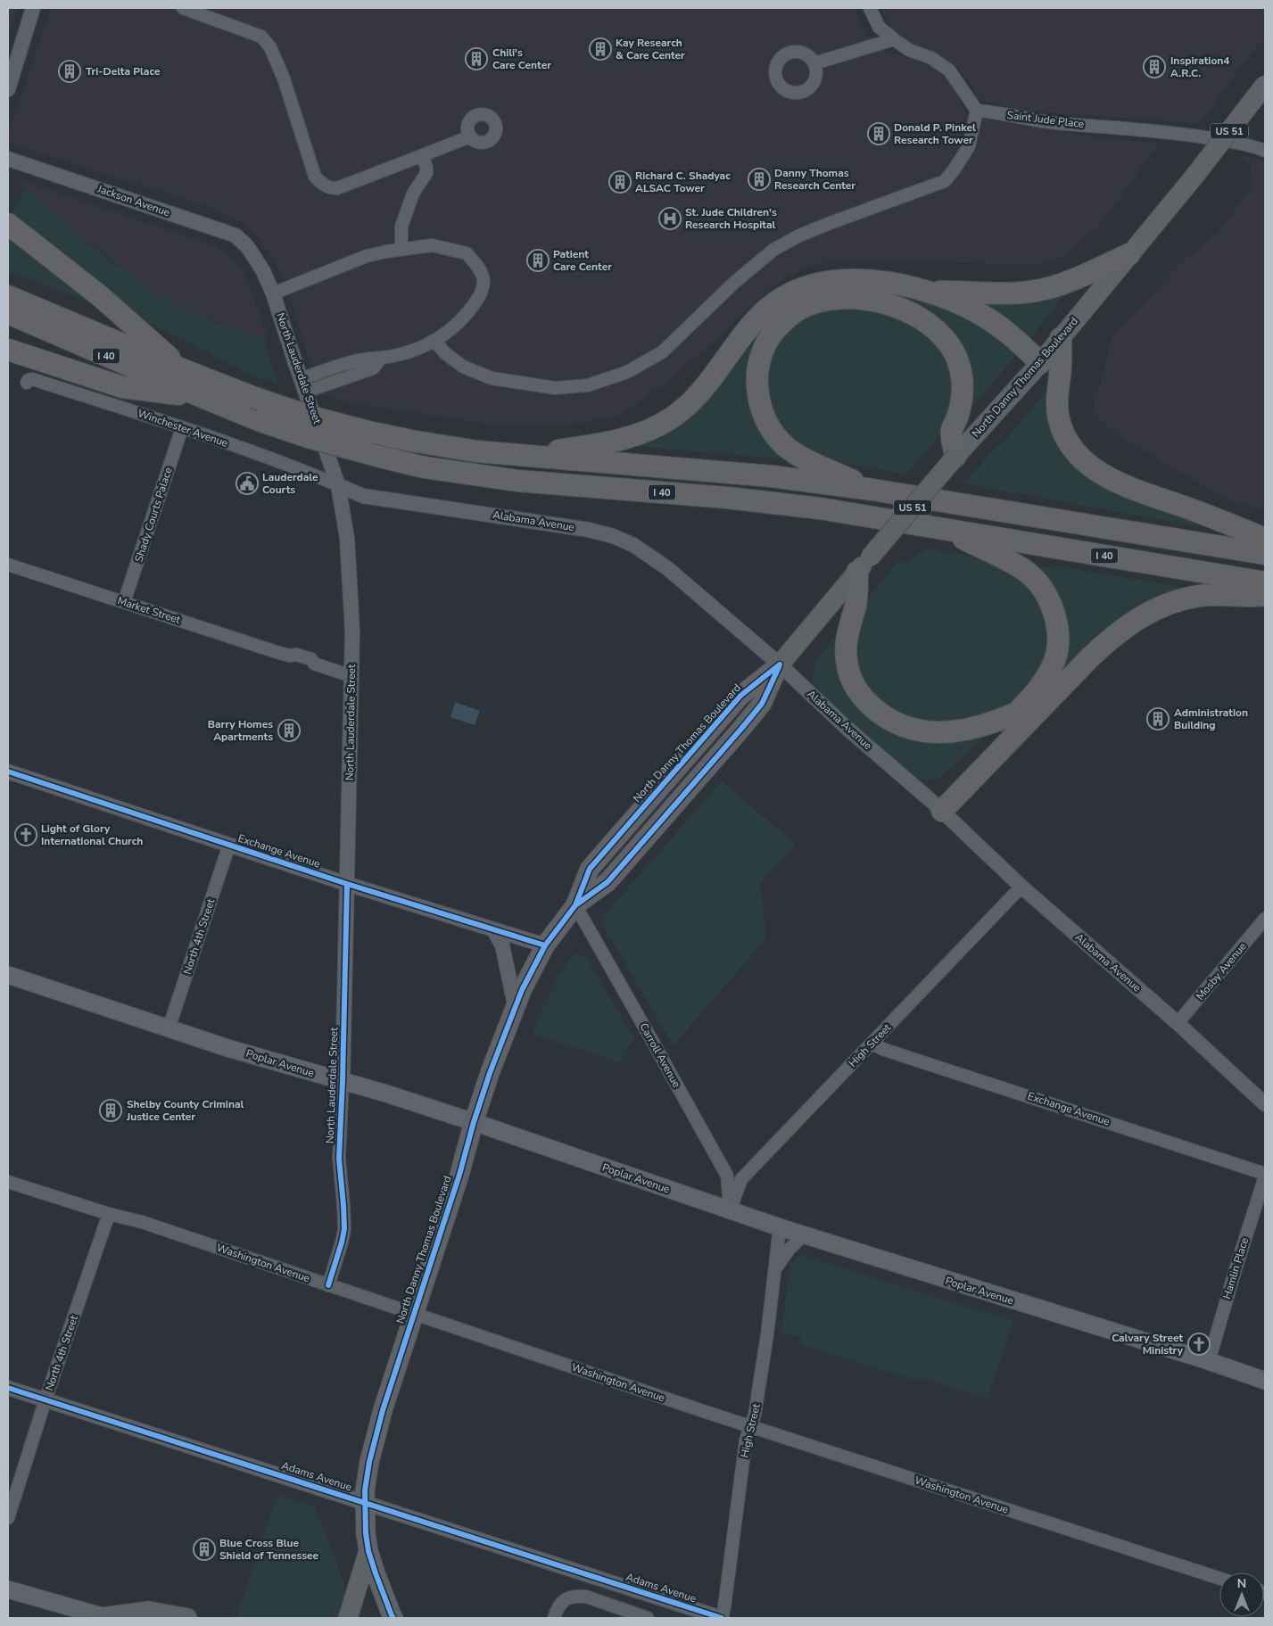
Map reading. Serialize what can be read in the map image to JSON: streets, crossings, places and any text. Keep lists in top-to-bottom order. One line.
{"streets":{"highway":["I 40"],"main road":["US 51","North Danny Thomas Boulevard","Poplar Avenue"],"street":["Saint Jude Place","Jackson Avenue","North Lauderdale Street","Winchester Avenue","Shady Courts Palace","Alabama Avenue","Market Street","Exchange Avenue","North 4th Street","Mosby Avenue","High Street","Carroll Avenue","Washington Avenue","Hamlin Place","Adams Avenue"]},"crossings":[["Jackson Avenue","North Lauderdale Street"],["North Lauderdale Street","Winchester Avenue"],["North Lauderdale Street","Alabama Avenue"],["North Lauderdale Street","Market Street"],["North Lauderdale Street","Exchange Avenue"],["North Lauderdale Street","Poplar Avenue"],["North Lauderdale Street","Washington Avenue"],["North Danny Thomas Boulevard","Alabama Avenue"],["North Danny Thomas Boulevard","Exchange Avenue"],["North Danny Thomas Boulevard","Carroll Avenue"],["North Danny Thomas Boulevard","Poplar Avenue"],["North Danny Thomas Boulevard","Washington Avenue"],["North Danny Thomas Boulevard","Adams Avenue"],["Winchester Avenue","Shady Courts Palace"],["Winchester Avenue","Alabama Avenue"],["Shady Courts Palace","Market Street"],["Alabama Avenue","Mosby Avenue"],["Alabama Avenue","High Street"],["Exchange Avenue","North 4th Street"],["Exchange Avenue","High Street"],["Exchange Avenue","Hamlin Place"],["North 4th Street","Poplar Avenue"],["North 4th Street","Washington Avenue"],["North 4th Street","Adams Avenue"],["High Street","Carroll Avenue"],["High Street","Poplar Avenue"],["High Street","Washington Avenue"],["High Street","Adams Avenue"],["Carroll Avenue","Poplar Avenue"],["Poplar Avenue","Hamlin Place"]],"places":{"building":["Kay Research & Care Center","Chili's Care Center","Inspiration4 A.R.C.","Tri-Delta Place","Donald P. Pinkel Research Tower","Danny Thomas Research Center","Richard C. Shadyac ALSAC Tower","Patient Care Center","Administration Building","Barry Homes Apartments","Shelby County Criminal Justice Center","Blue Cross Blue Shield of Tennessee"],"hospital":["St. Jude Children's Research Hospital"],"public building":["Lauderdale Courts"],"church":["Light of Glory International Church","Calvary Street Ministry"]},"north":"top"}
